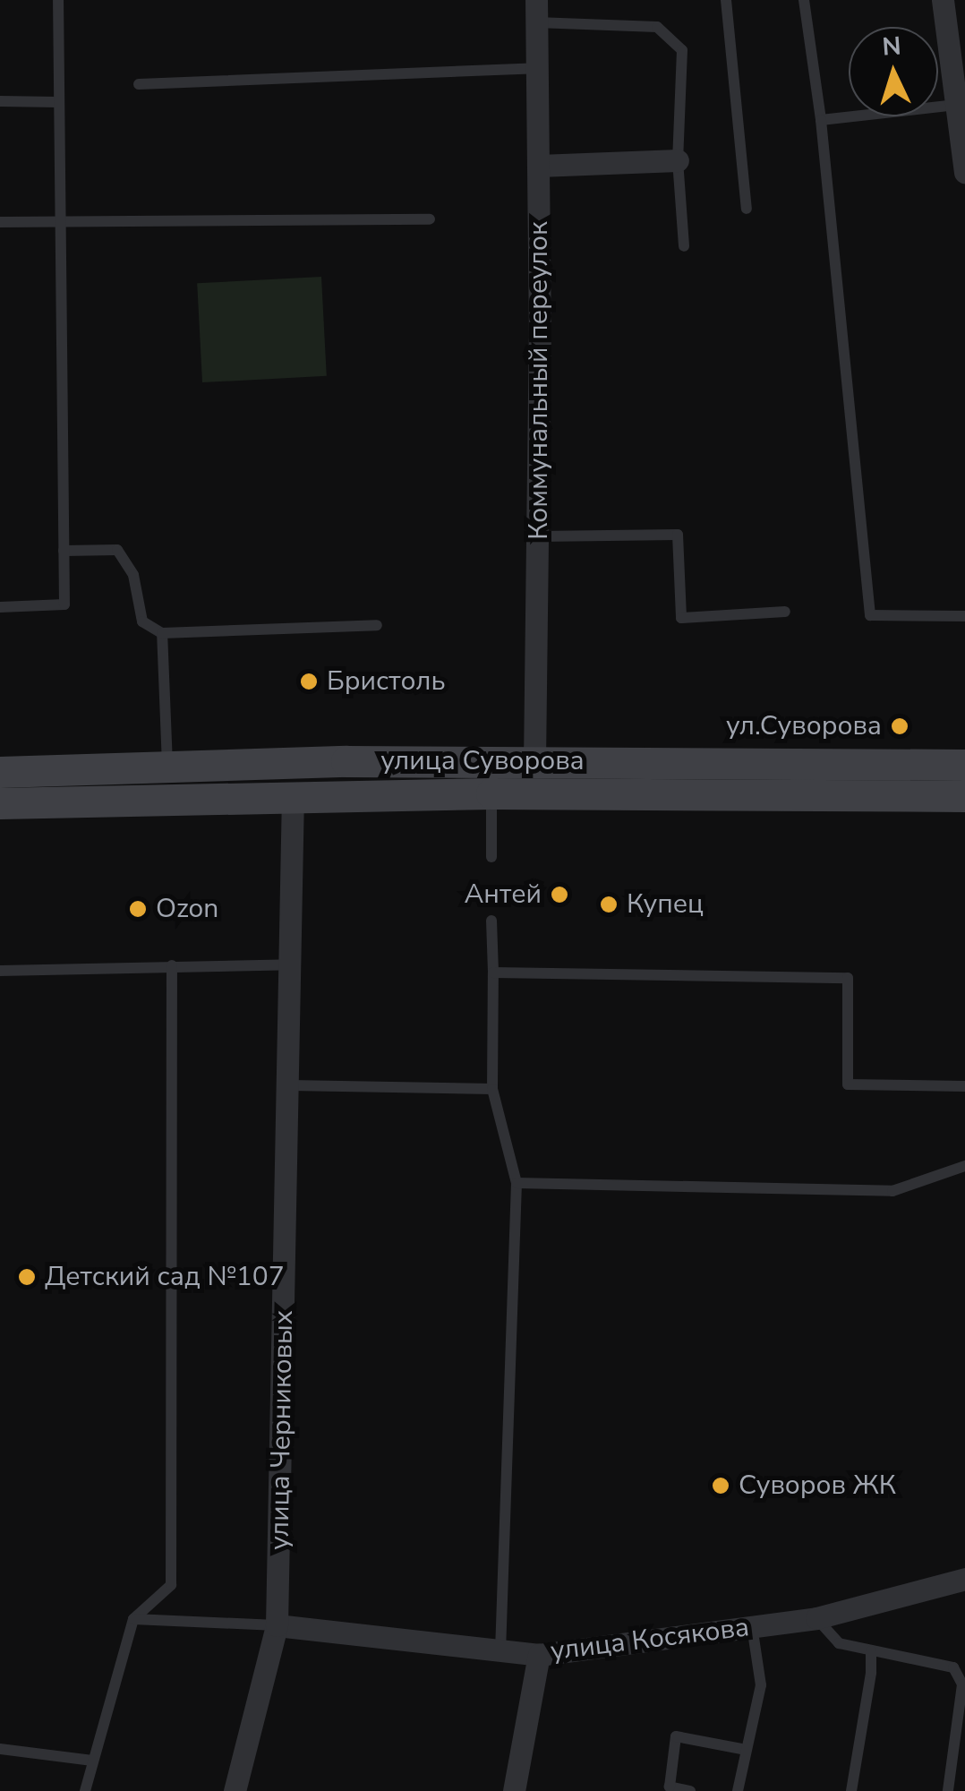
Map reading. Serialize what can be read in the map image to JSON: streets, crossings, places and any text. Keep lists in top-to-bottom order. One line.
{"streets":{"main road":["улица Суворова"],"street":["Коммунальный переулок","улица Черниковых","улица Косякова"]},"crossings":[["Коммунальный переулок","улица Суворова"],["улица Суворова","улица Черниковых"],["улица Черниковых","улица Косякова"]],"places":["Бристоль","ул.Суворова","Антей","Купец","Ozon","Детский сад №107","Суворов ЖК"],"north":"top"}
